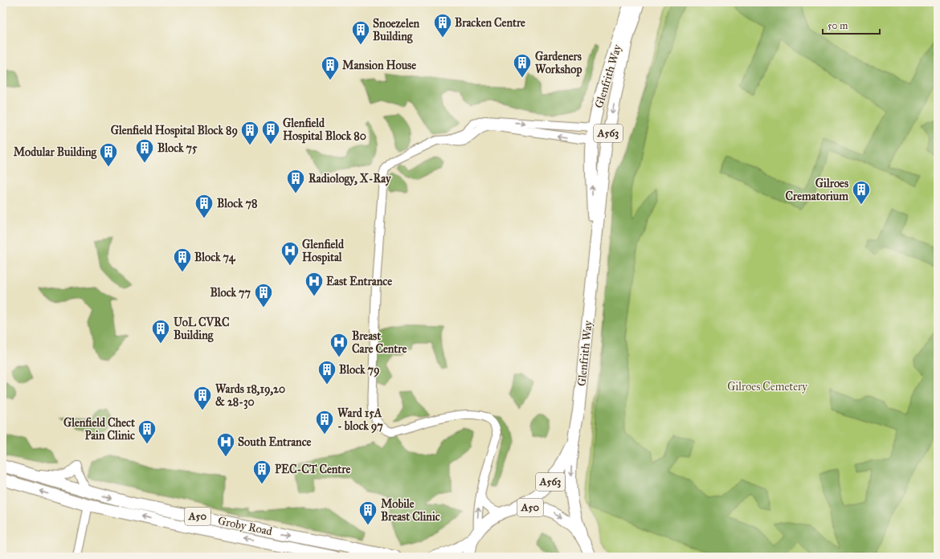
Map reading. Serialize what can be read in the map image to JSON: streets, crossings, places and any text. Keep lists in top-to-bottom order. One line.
{"streets":{"highway":["Glenfrith Way","A563","A50","Groby Road"]},"crossings":[["Glenfrith Way","A563"],["Glenfrith Way","A50"]],"parks":["Gilroes Cemetery"],"places":{"building":["Bracken Centre","Snoezelen Building","Gardeners Workshop","Mansion House","Glenfield Hospital Block 80","Glenfield Hospital Block 89","Block 75","Modular Building","Radiology, X-Ray","Gilroes Crematorium","Block 78","Block 74","Block 77","UoL CVRC Building","Block 79","Wards 18,19,20 & 28-30","Ward 15A - block 97","Glenfield Chect Pain Clinic","PEC-CT Centre","Mobile Breast Clinic"],"hospital":["Glenfield Hospital","East Entrance","Breast Care Centre","South Entrance"]},"scale_bar":"50 m"}
